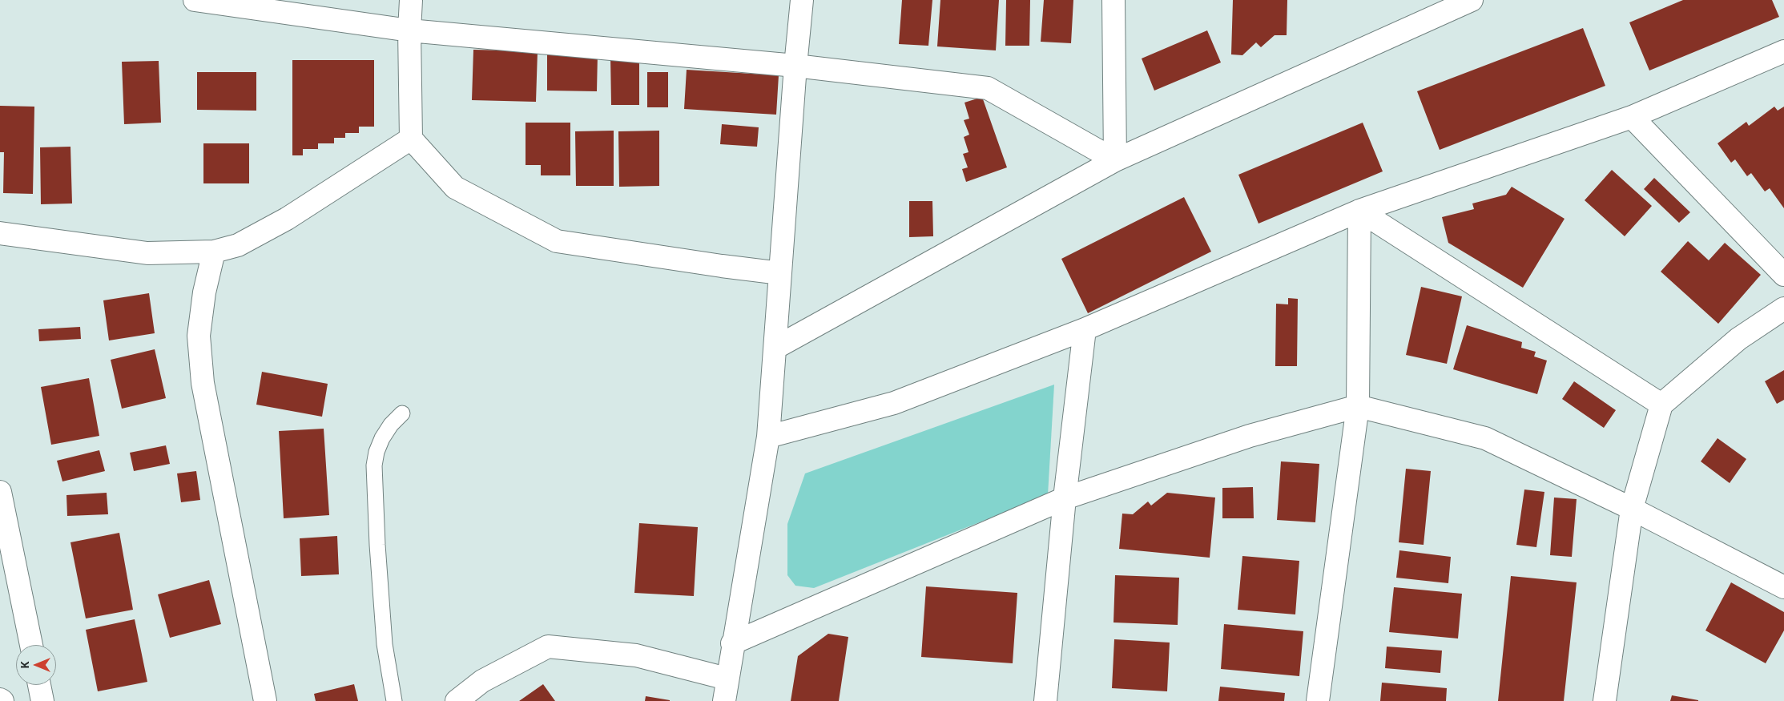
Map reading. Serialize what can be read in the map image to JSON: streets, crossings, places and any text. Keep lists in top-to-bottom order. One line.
{"north":"left"}
